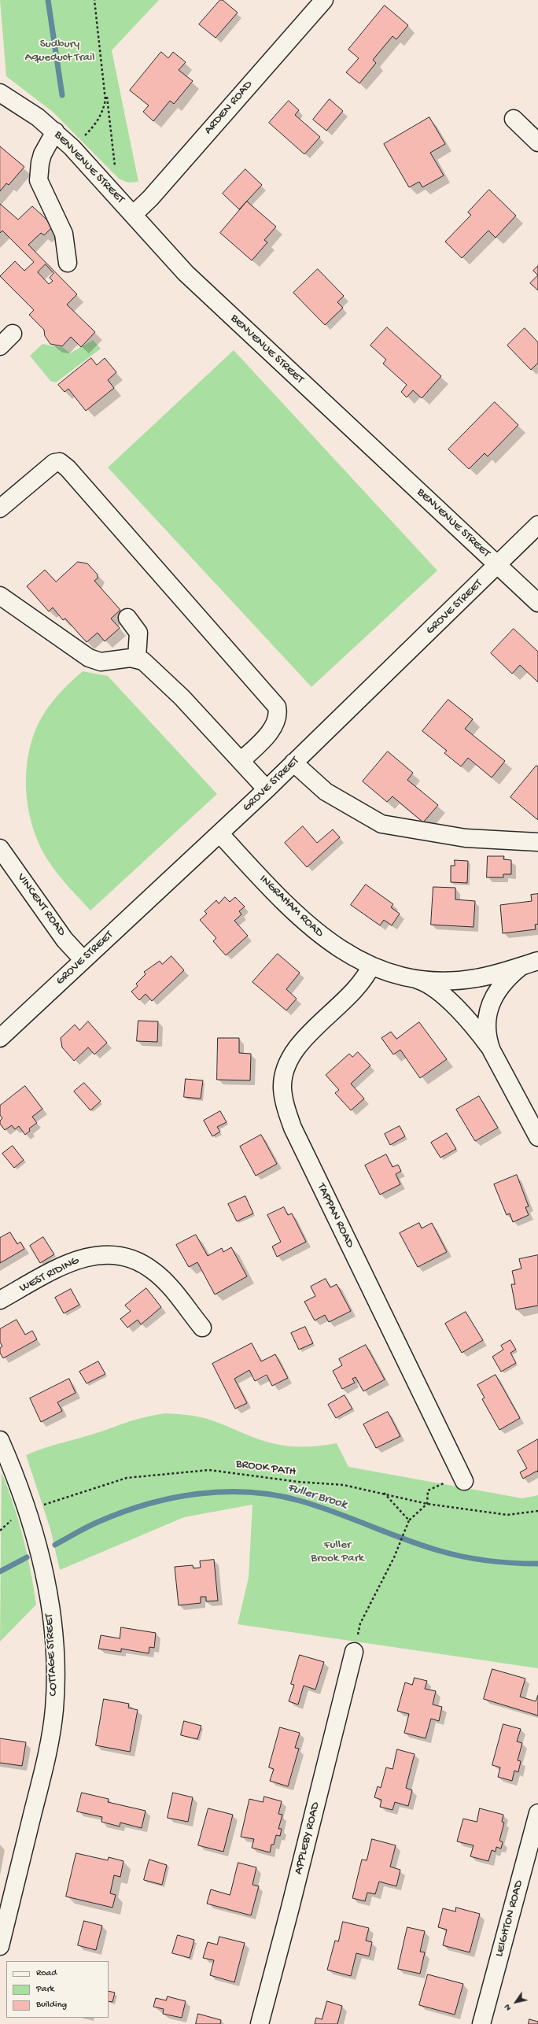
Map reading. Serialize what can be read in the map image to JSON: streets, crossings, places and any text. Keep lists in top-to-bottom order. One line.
{"streets":{"street":["ARDEN ROAD","BENVENUE STREET","GROVE STREET","VINCENT ROAD","INGRAHAM ROAD","TAPPAN ROAD","WEST RIDING","COTTAGE STREET","APPLEBY ROAD","LEIGHTON ROAD"],"path":["BROOK PATH"]},"crossings":[["ARDEN ROAD","BENVENUE STREET"],["BENVENUE STREET","GROVE STREET"],["GROVE STREET","VINCENT ROAD"],["GROVE STREET","INGRAHAM ROAD"],["INGRAHAM ROAD","TAPPAN ROAD"],["BROOK PATH","COTTAGE STREET"]],"water":["Fuller Brook"],"parks":["Sudbury Aqueduct Trail","Fuller Brook Park"],"legend":["Road","Park","Building"],"north":"bottom left"}
